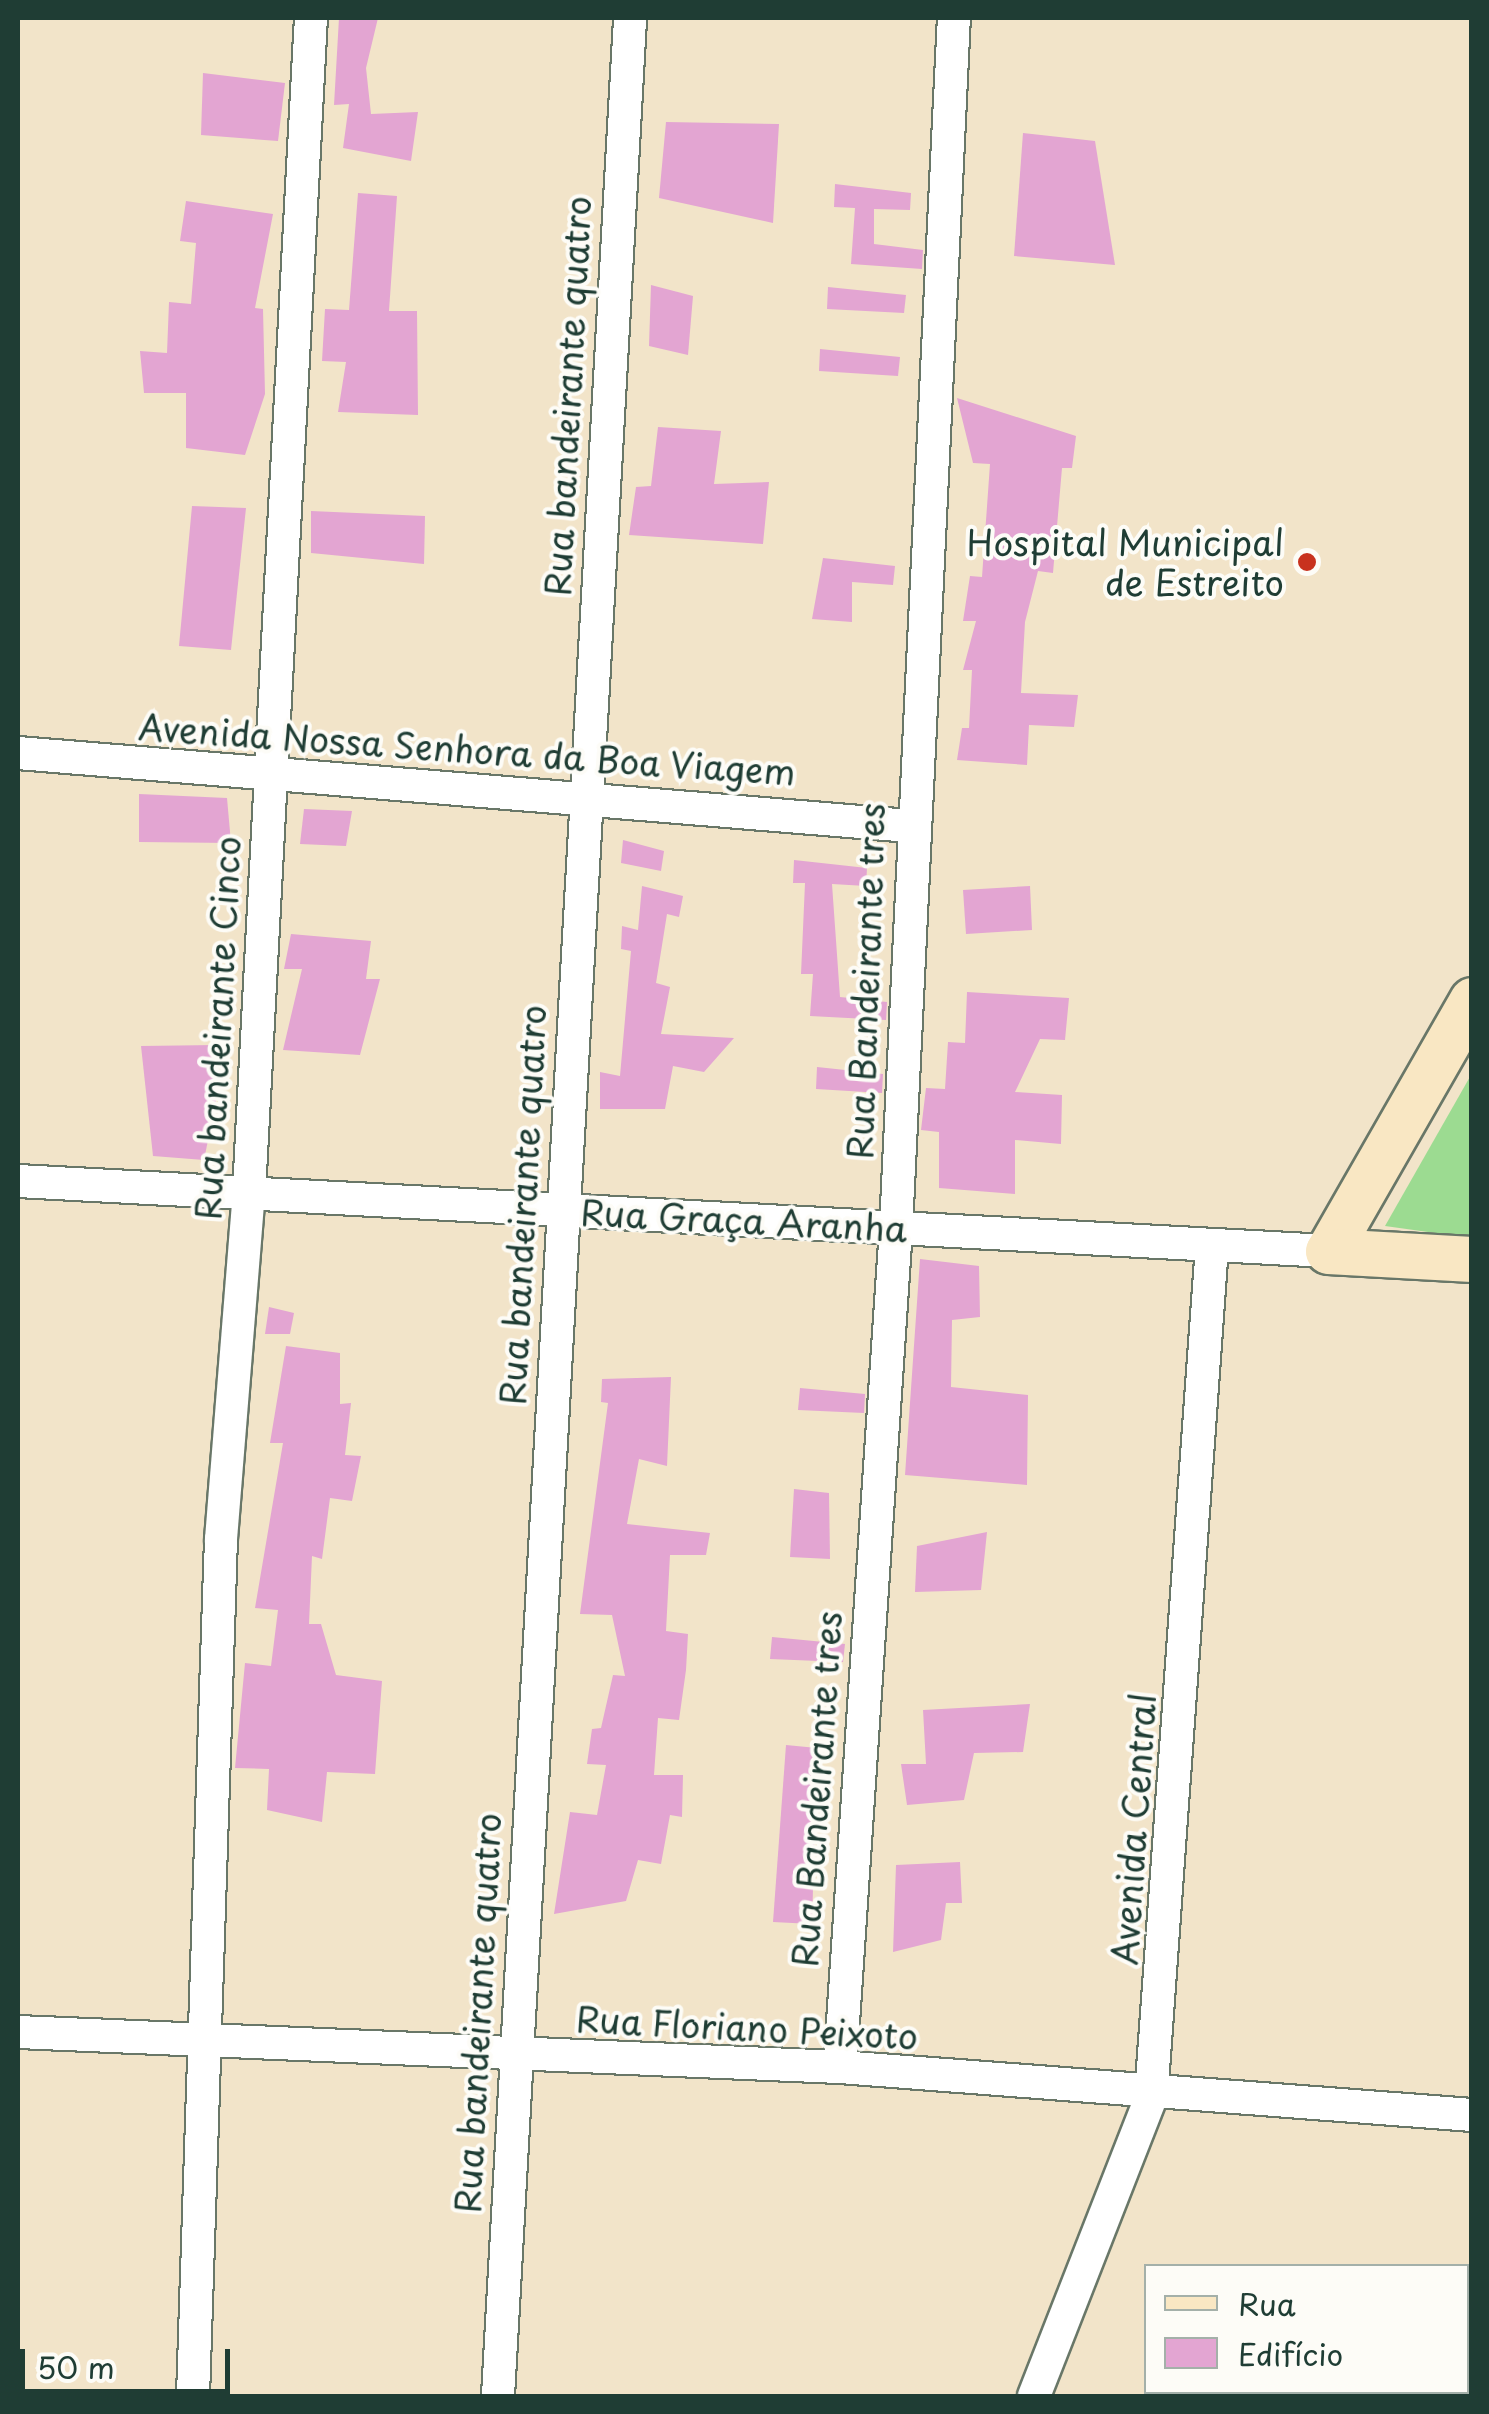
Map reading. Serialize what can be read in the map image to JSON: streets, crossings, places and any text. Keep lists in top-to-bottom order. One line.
{"streets":{"main road":["Rua Graça Aranha"],"street":["Rua bandeirante quatro","Avenida Nossa Senhora da Boa Viagem","Rua Bandeirante tres","Rua bandeirante Cinco","Avenida Central","Rua Floriano Peixoto"]},"crossings":[["Rua bandeirante quatro","Avenida Nossa Senhora da Boa Viagem"],["Rua bandeirante quatro","Rua Graça Aranha"],["Rua bandeirante quatro","Rua Floriano Peixoto"],["Avenida Nossa Senhora da Boa Viagem","Rua Bandeirante tres"],["Avenida Nossa Senhora da Boa Viagem","Rua bandeirante Cinco"],["Rua Bandeirante tres","Rua Graça Aranha"],["Rua Bandeirante tres","Rua Floriano Peixoto"],["Rua bandeirante Cinco","Rua Graça Aranha"],["Rua bandeirante Cinco","Rua Floriano Peixoto"],["Rua Graça Aranha","Avenida Central"],["Avenida Central","Rua Floriano Peixoto"]],"places":["Hospital Municipal de Estreito"],"legend":["Rua","Edifício"],"scale_bar":"50 m"}
